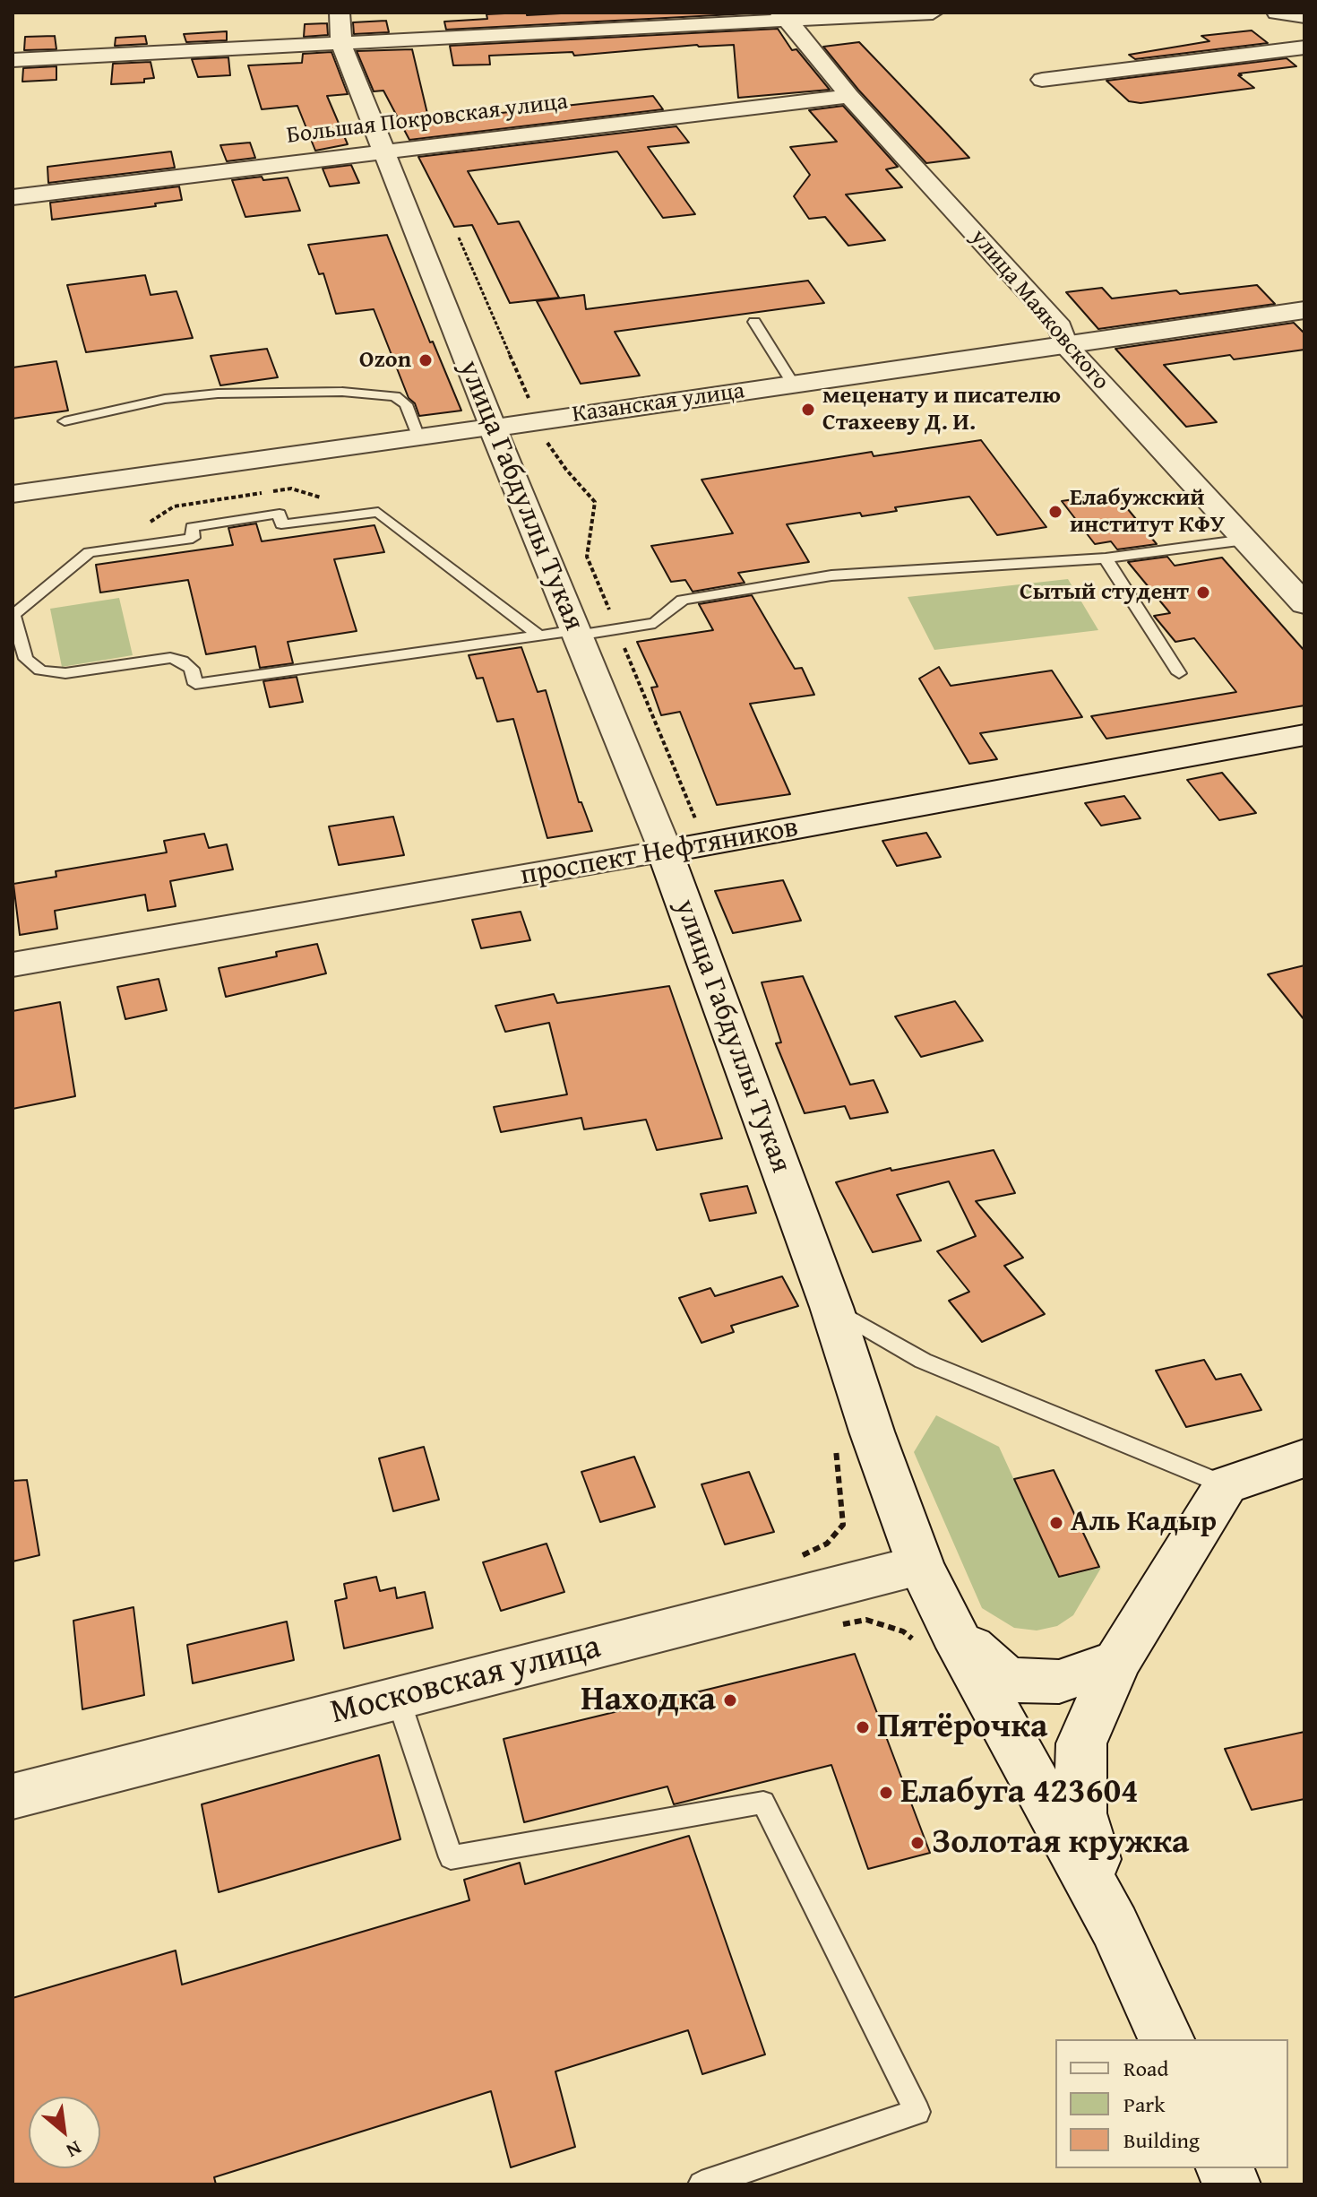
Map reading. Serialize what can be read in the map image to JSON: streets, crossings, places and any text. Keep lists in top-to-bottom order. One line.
{"streets":{"main road":["Казанская улица","улица Габдуллы Тукая","проспект Нефтяников"],"street":["Большая Покровская улица","улица Маяковского","Московская улица"]},"crossings":[["Большая Покровская улица","улица Маяковского"],["Большая Покровская улица","улица Габдуллы Тукая"],["улица Маяковского","Казанская улица"],["Казанская улица","улица Габдуллы Тукая"],["улица Габдуллы Тукая","проспект Нефтяников"],["улица Габдуллы Тукая","Московская улица"]],"places":["Ozon","меценату и писателю Стахееву Д. И.","Елабужский институт КФУ","Сытый студент","Аль Кадыр","Находка","Пятёрочка","Елабуга 423604","Золотая кружка"],"legend":["Road","Park","Building"],"north":"bottom right"}
